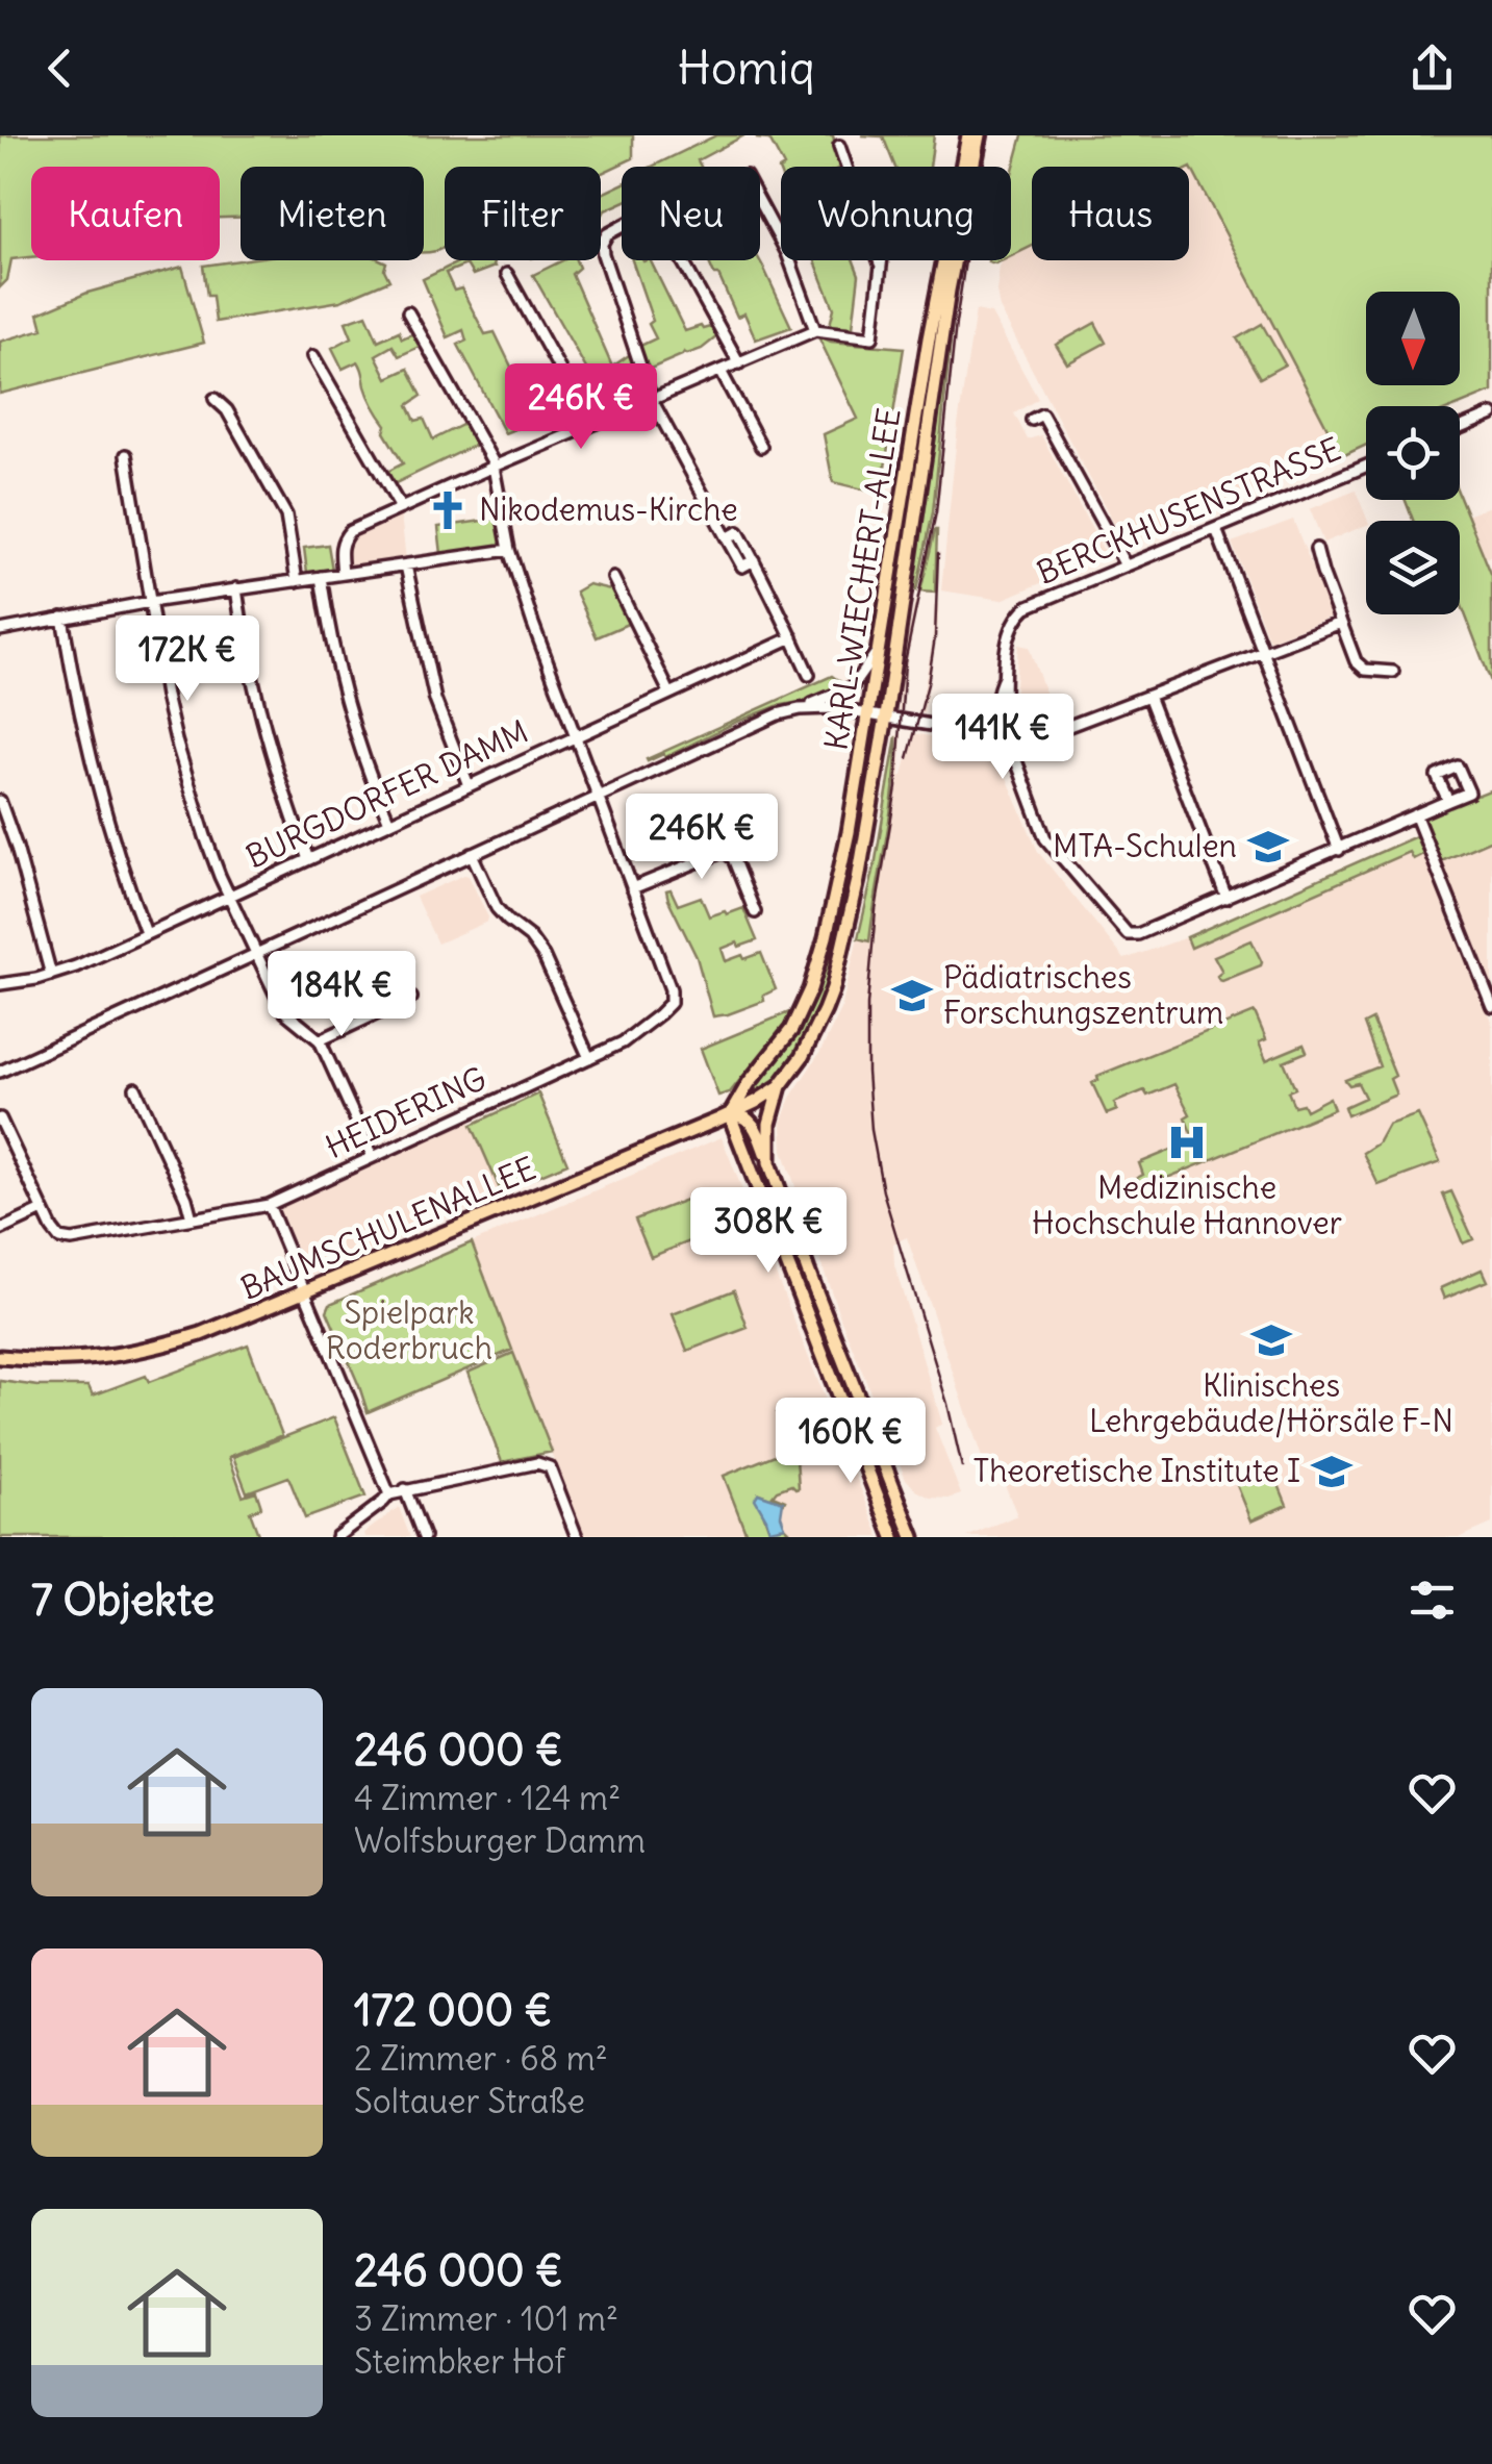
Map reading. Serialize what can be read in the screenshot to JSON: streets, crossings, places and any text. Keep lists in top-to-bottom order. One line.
{"streets":{"main road":["KARL-WIECHERT-ALLEE","BAUMSCHULENALLEE"],"street":["BERCKHUSENSTRASSE","BURGDORFER DAMM","HEIDERING"]},"crossings":[["KARL-WIECHERT-ALLEE","BAUMSCHULENALLEE"],["BURGDORFER DAMM","HEIDERING"]],"parks":["Spielpark Roderbruch"],"places":{"church":["Nikodemus-Kirche"],"school or university":["MTA-Schulen","Pädiatrisches Forschungszentrum","Klinisches Lehrgebäude/Hörsäle F-N","Theoretische Institute I"],"hospital":["Medizinische Hochschule Hannover"]},"north":"bottom","page":{"header":"Homiq","chip":["Kaufen","Mieten","Filter","Neu","Wohnung","Haus"],"price":["246K €","172K €","141K €","246K €","184K €","308K €","160K €"],"heading":"7 Objekte","list":[{"name":"246 000 €","note":"4 Zimmer · 124 m² · Wolfsburger Damm"},{"name":"172 000 €","note":"2 Zimmer · 68 m² · Soltauer Straße"},{"name":"246 000 €","note":"3 Zimmer · 101 m² · Steimbker Hof"}]}}
